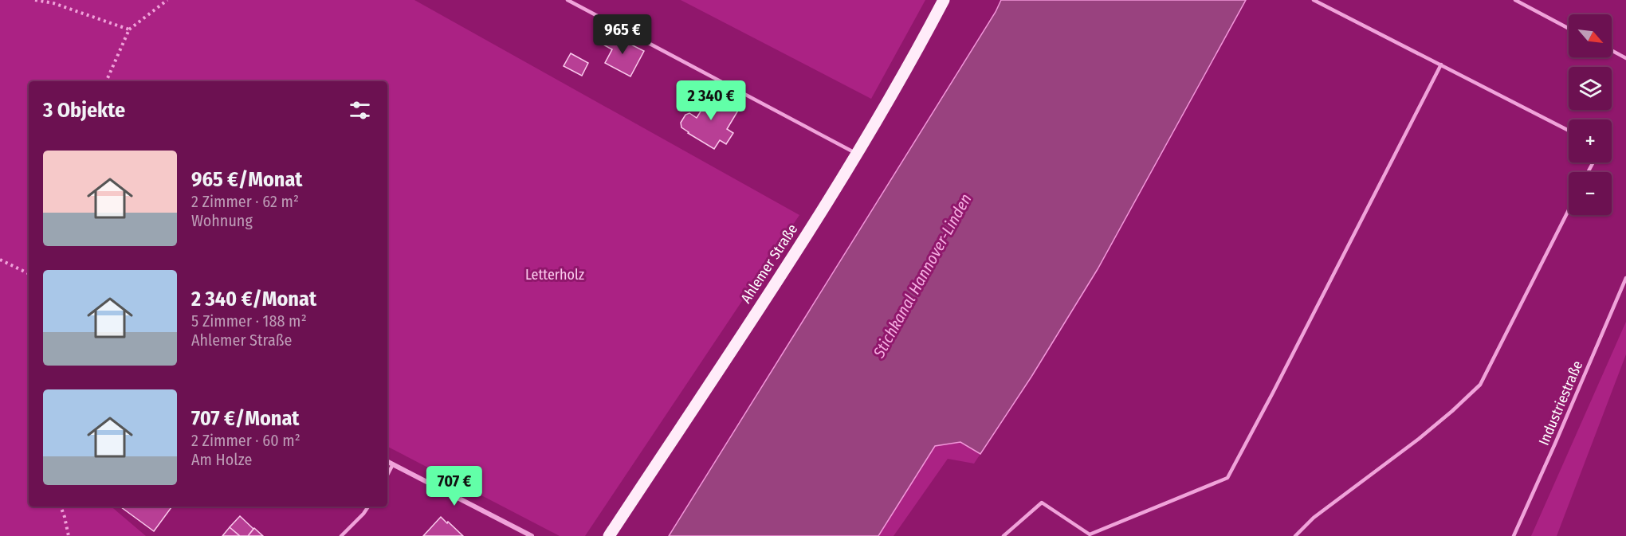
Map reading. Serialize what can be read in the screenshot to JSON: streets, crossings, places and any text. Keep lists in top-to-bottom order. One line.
{"streets":{"main road":["Ahlemer Straße"],"lane":["Industriestraße"]},"water":["Stichkanal Hannover-Linden"],"parks":["Letterholz"],"north":"bottom right","page":{"map_buttons":["+","−"],"price":["965 €","2 340 €","707 €"],"heading":"3 Objekte","list":[{"name":"965 €/Monat","note":"2 Zimmer · 62 m² · Wohnung"},{"name":"2 340 €/Monat","note":"5 Zimmer · 188 m² · Ahlemer Straße"},{"name":"707 €/Monat","note":"2 Zimmer · 60 m² · Am Holze"}]}}
